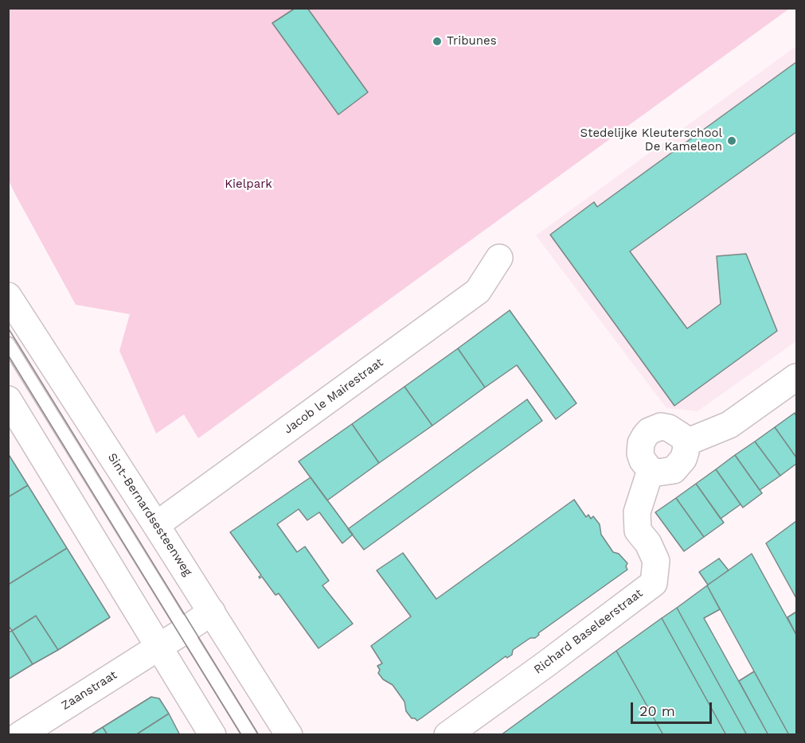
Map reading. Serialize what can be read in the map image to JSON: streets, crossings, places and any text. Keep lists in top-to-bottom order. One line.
{"streets":{"street":["Jacob le Mairestraat","Sint-Bernardsesteenweg","Richard Baseleerstraat","Zaanstraat"]},"crossings":[["Jacob le Mairestraat","Sint-Bernardsesteenweg"],["Sint-Bernardsesteenweg","Zaanstraat"]],"parks":["Kielpark"],"places":["Tribunes","Stedelijke Kleuterschool De Kameleon"],"scale_bar":"20 m"}
